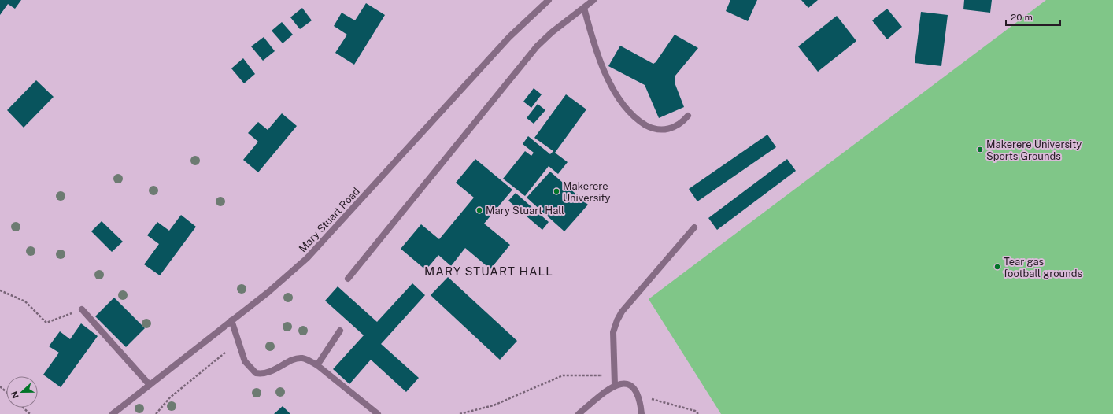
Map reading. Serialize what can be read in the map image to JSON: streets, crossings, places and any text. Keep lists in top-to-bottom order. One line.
{"streets":{"lane":["Mary Stuart Road"]},"districts":["MARY STUART HALL"],"places":["Makerere University Sports Grounds","Makerere University","Mary Stuart Hall","Tear gas football grounds"],"scale_bar":"20 m","north":"left"}
